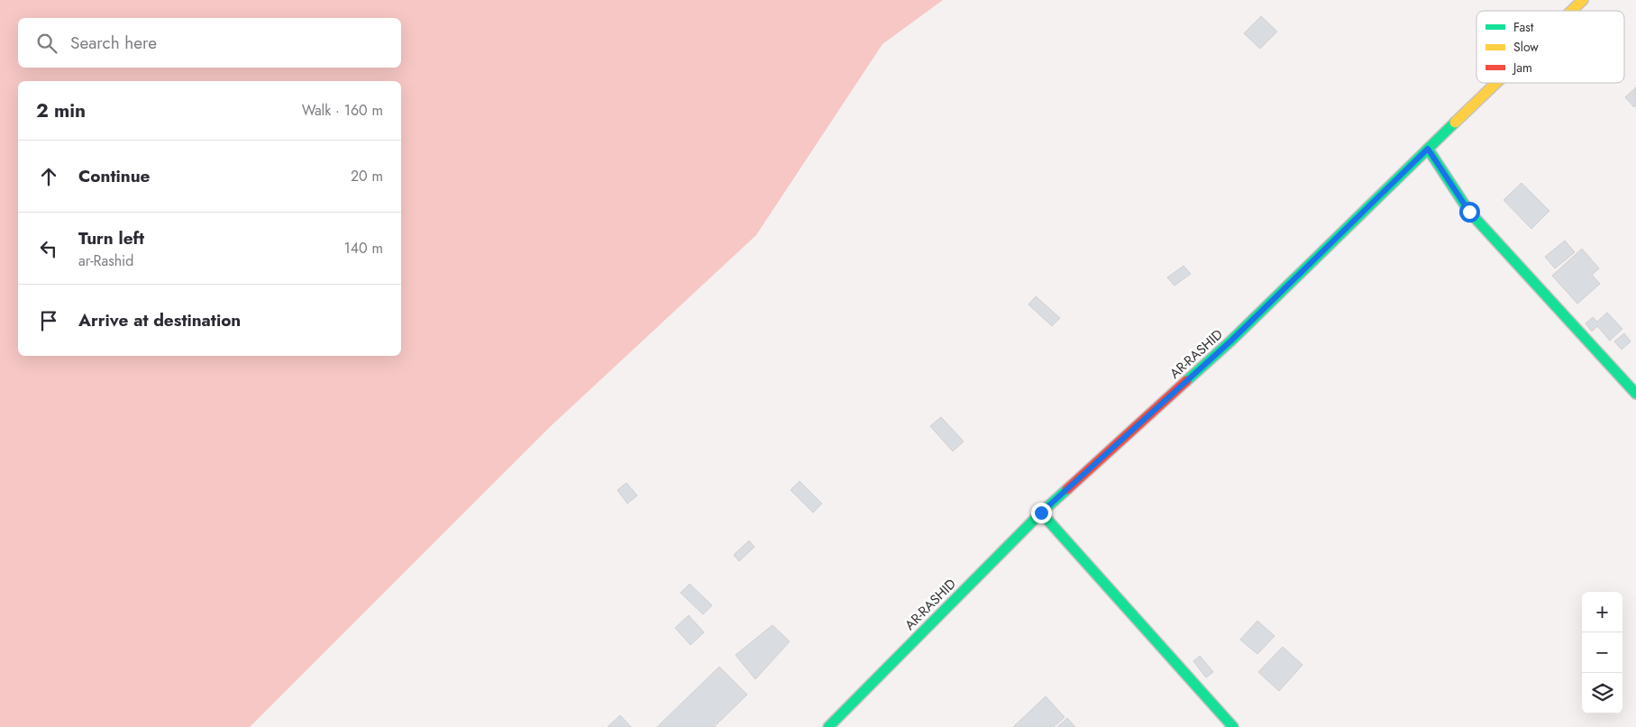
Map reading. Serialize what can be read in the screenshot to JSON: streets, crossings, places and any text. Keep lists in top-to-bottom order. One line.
{"streets":{"main road":["AR-RASHID"]},"legend":["Fast","Slow","Jam"],"page":{"search":"Search here","heading":["2 min","Walk · 160 m"],"list":[["Continue","20 m"],["Turn left","ar-Rashid","140 m"],"Arrive at destination"],"map_buttons":["+","−"]}}
